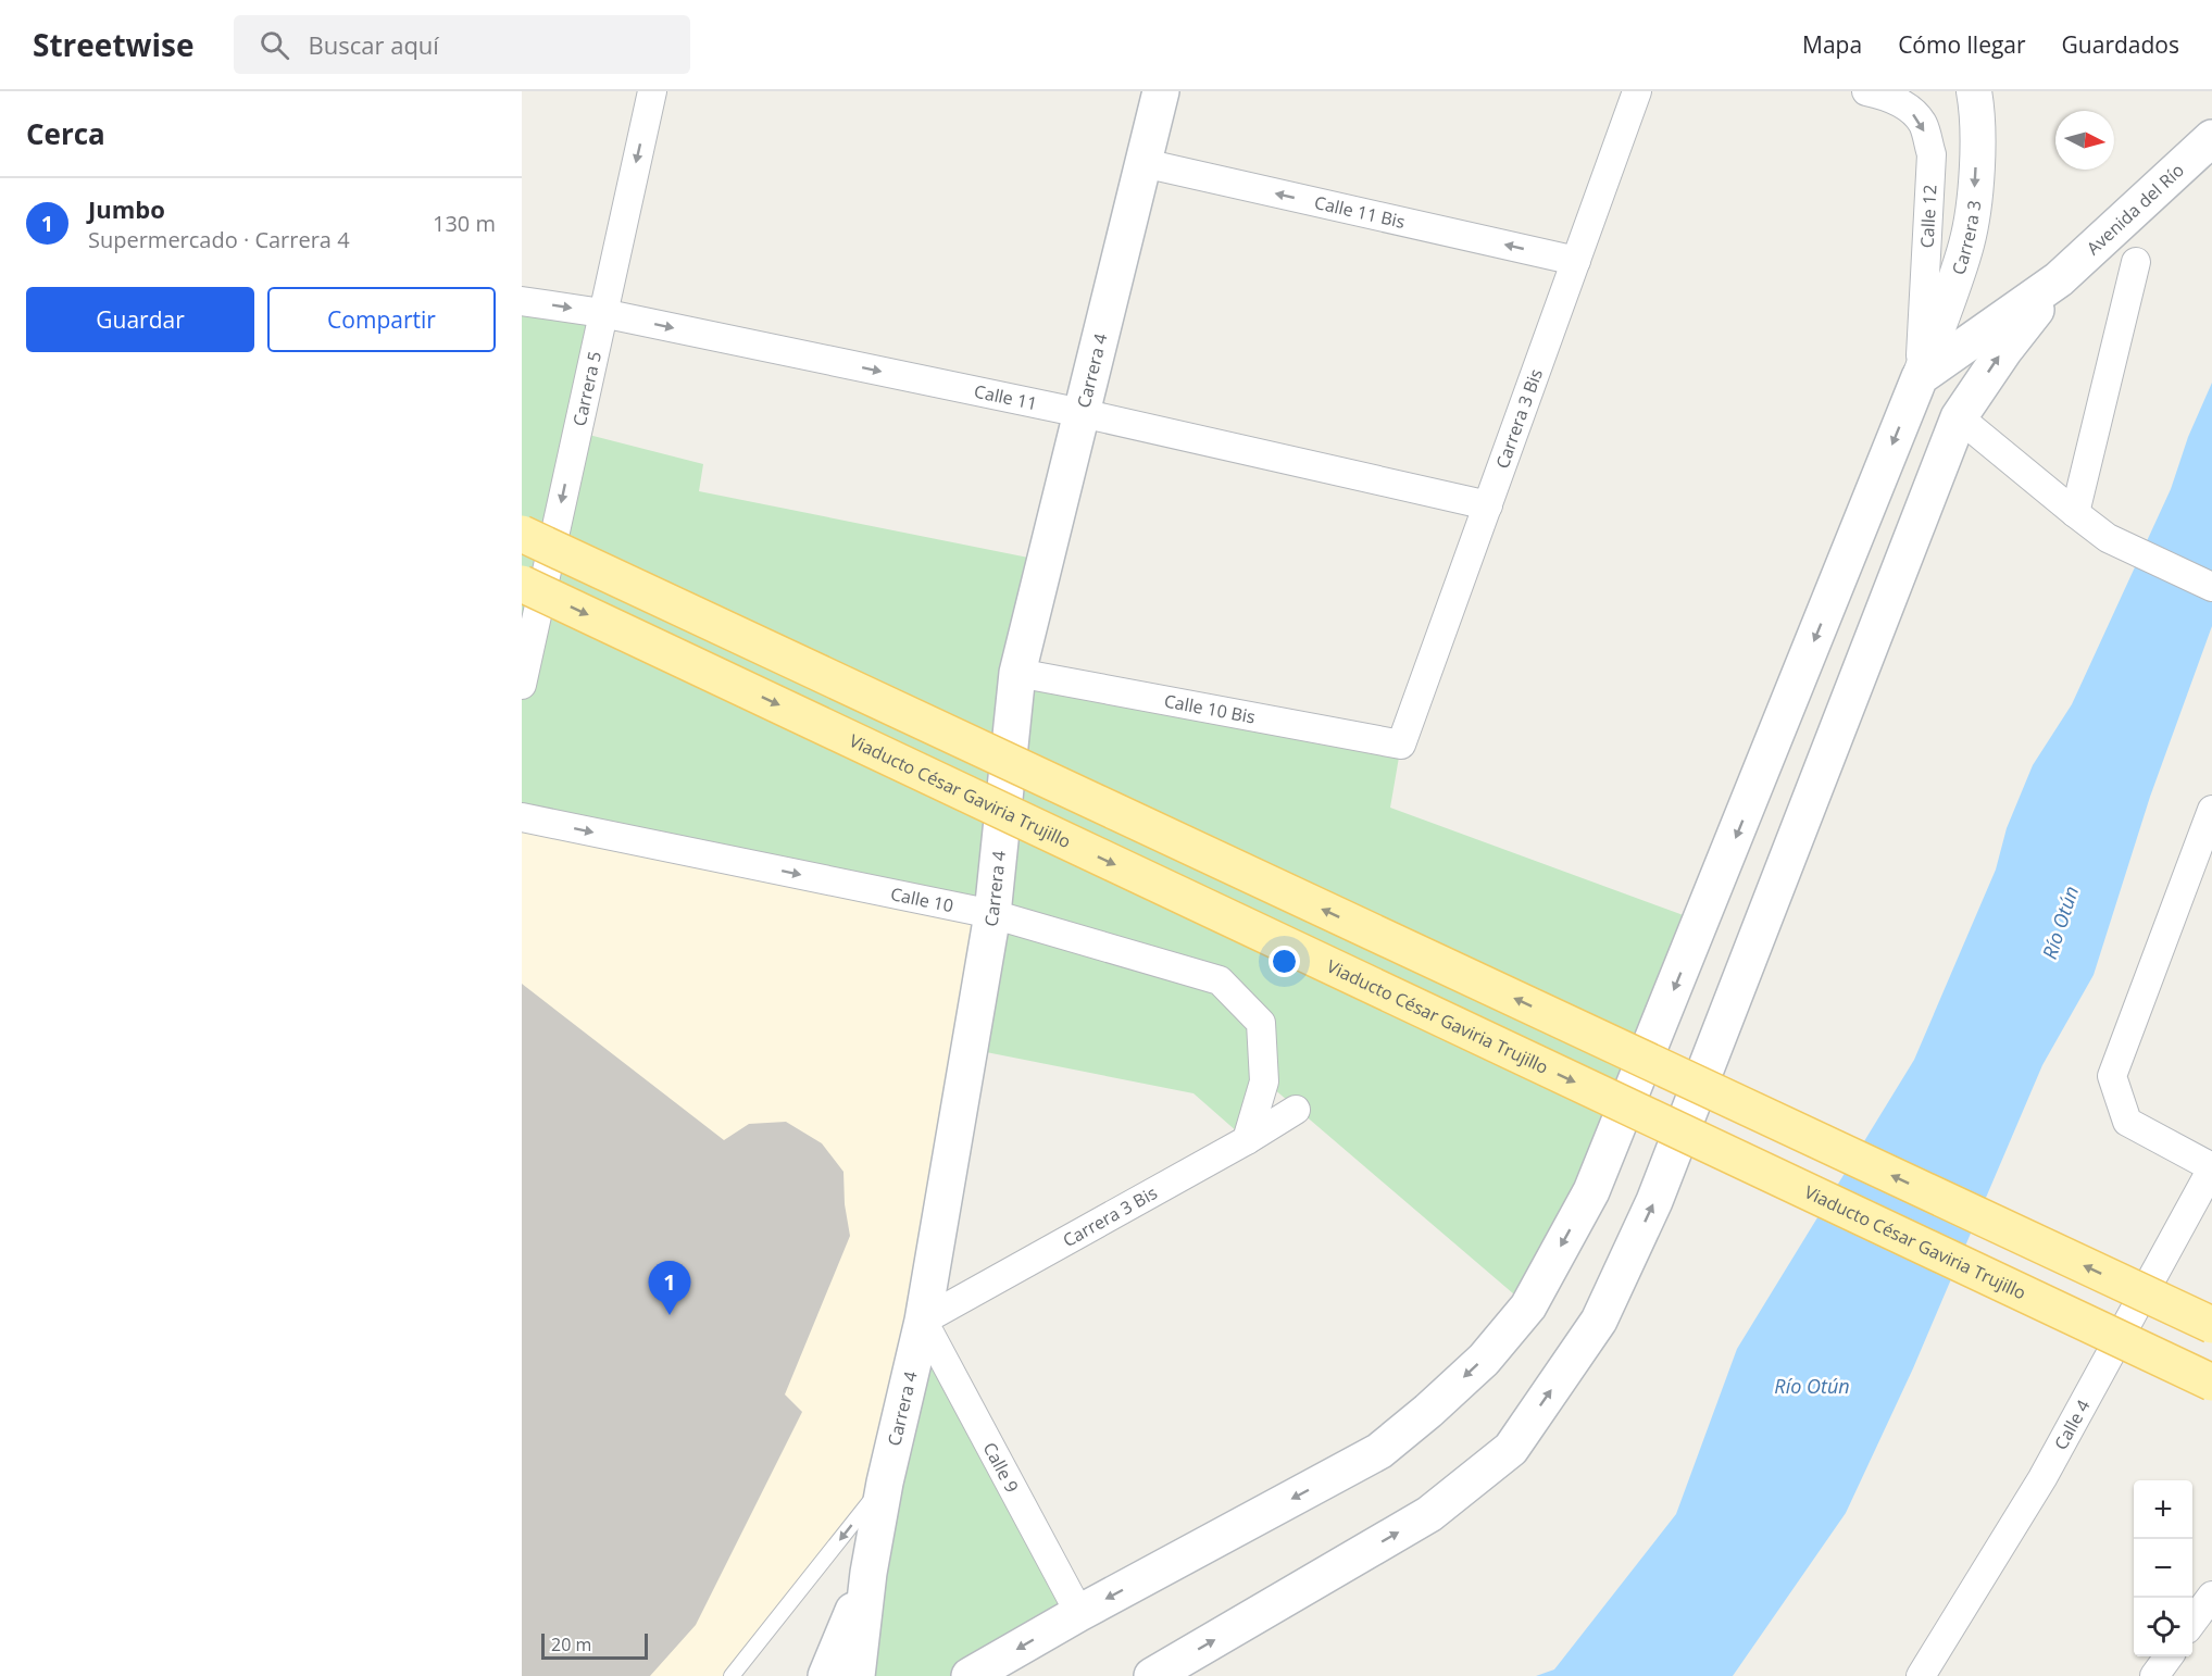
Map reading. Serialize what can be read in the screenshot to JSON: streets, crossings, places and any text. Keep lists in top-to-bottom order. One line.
{"streets":{"main road":["Avenida del Río","Carrera 4","Viaducto César Gaviria Trujillo"],"street":["Calle 11 Bis","Calle 12","Carrera 3","Carrera 5","Calle 11","Carrera 3 Bis","Calle 10 Bis","Calle 10","Calle 4","Calle 9"]},"crossings":[["Calle 11 Bis","Carrera 4"],["Calle 11 Bis","Carrera 3 Bis"],["Calle 12","Carrera 3"],["Carrera 4","Calle 11"],["Carrera 4","Carrera 3 Bis"],["Carrera 4","Calle 10 Bis"],["Carrera 4","Calle 10"],["Carrera 4","Calle 9"],["Carrera 5","Calle 11"],["Calle 11","Carrera 3 Bis"],["Carrera 3 Bis","Calle 10 Bis"],["Carrera 3 Bis","Calle 10"],["Carrera 3 Bis","Calle 9"]],"one_way":["Calle 11 Bis","Carrera 5","Calle 11","Calle 10"],"water":["Río Otún"],"scale_bar":"20 m","north":"right","page":{"header":"Streetwise","search":"Buscar aquí","nav":["Mapa","Cómo llegar","Guardados"],"heading":"Cerca","list":[{"mark":"1","name":"Jumbo","note":"Supermercado · Carrera 4","value":"130 m"}],"buttons":["Guardar","Compartir"],"pins":"1","map_buttons":["+","−"],"scale":"20 m"}}
